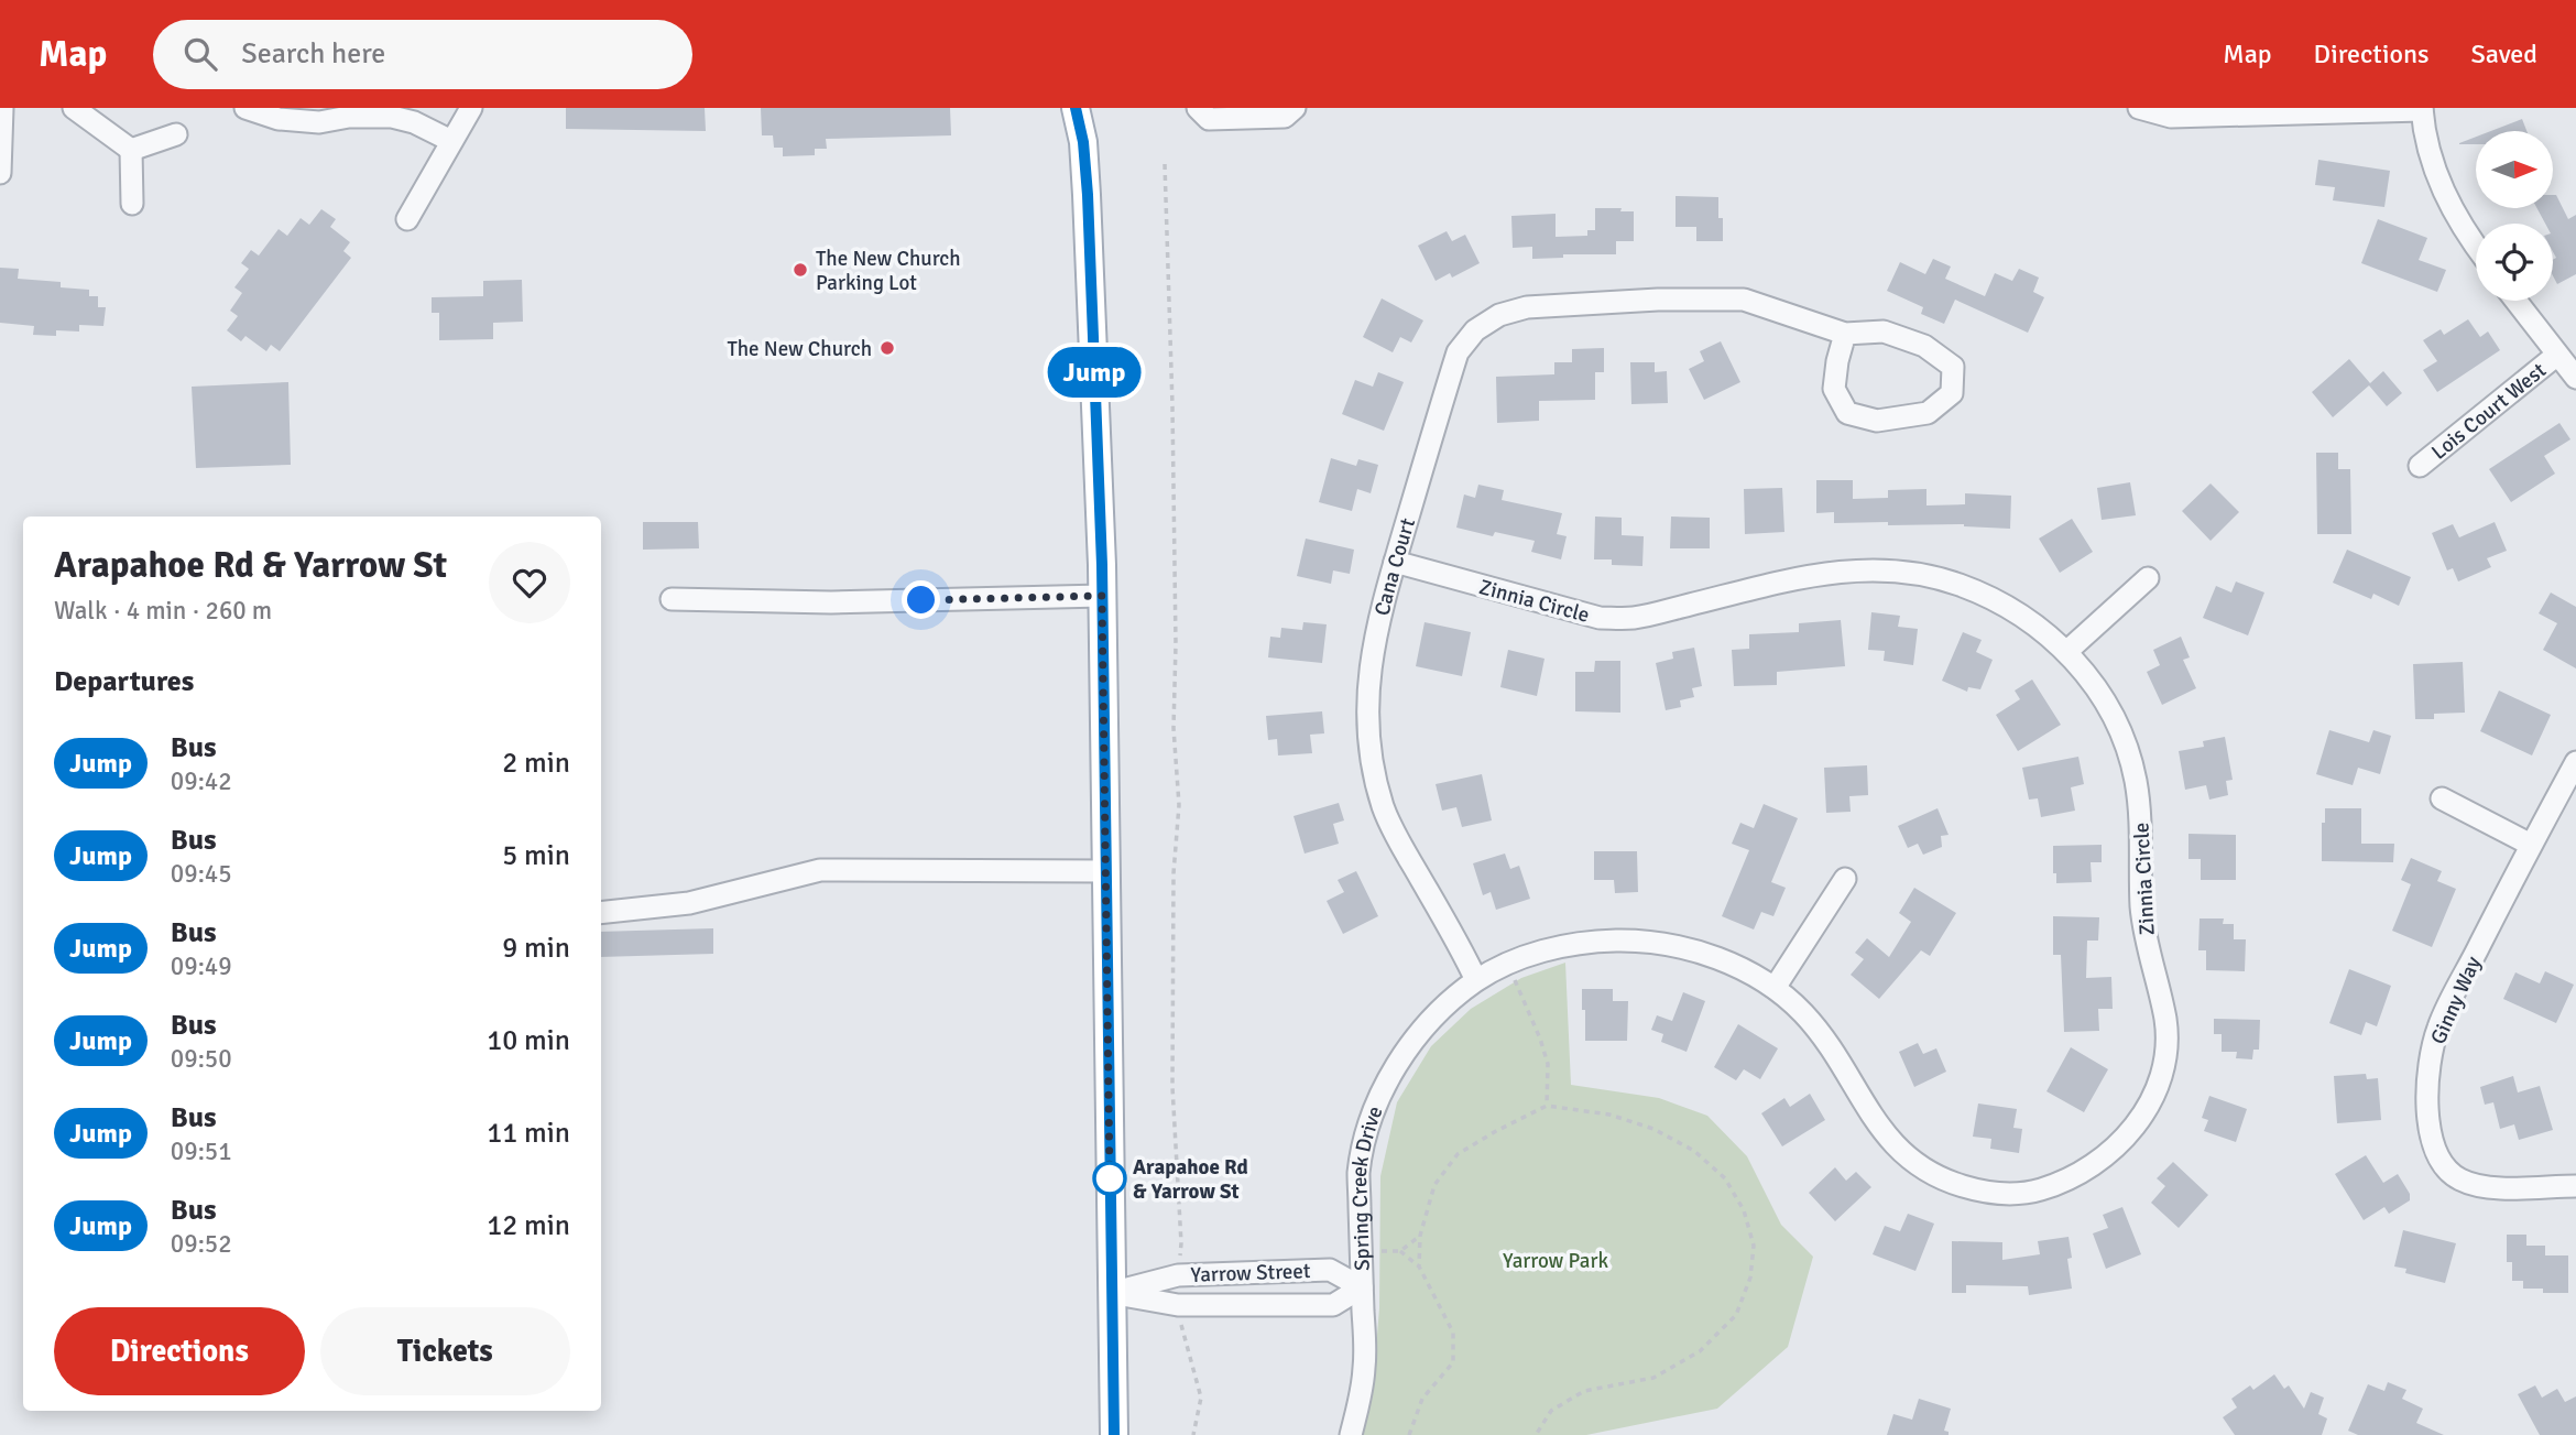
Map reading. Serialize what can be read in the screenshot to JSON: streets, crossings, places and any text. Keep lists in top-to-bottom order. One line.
{"streets":{"street":["Lois Court West","Cana Court","Zinnia Circle","Ginny Way","Spring Creek Drive","Yarrow Street"]},"crossings":[["Cana Court","Zinnia Circle"],["Cana Court","Spring Creek Drive"],["Zinnia Circle","Spring Creek Drive"],["Spring Creek Drive","Yarrow Street"]],"parks":["Yarrow Park"],"places":["The New Church Parking Lot","The New Church","Arapahoe Rd & Yarrow St"],"lines":["bus line Jump"],"north":"right","page":{"header":"Map","search":"Search here","nav":["Map","Directions","Saved"],"on_map":"Jump","heading":[["Arapahoe Rd & Yarrow St","Walk · 4 min · 260 m"],"Departures"],"list":[{"mark":"Jump","name":"Bus","note":"09:42","value":"2 min"},{"mark":"Jump","name":"Bus","note":"09:45","value":"5 min"},{"mark":"Jump","name":"Bus","note":"09:49","value":"9 min"},{"mark":"Jump","name":"Bus","note":"09:50","value":"10 min"},{"mark":"Jump","name":"Bus","note":"09:51","value":"11 min"},{"mark":"Jump","name":"Bus","note":"09:52","value":"12 min"}],"buttons":["Directions","Tickets"]}}
